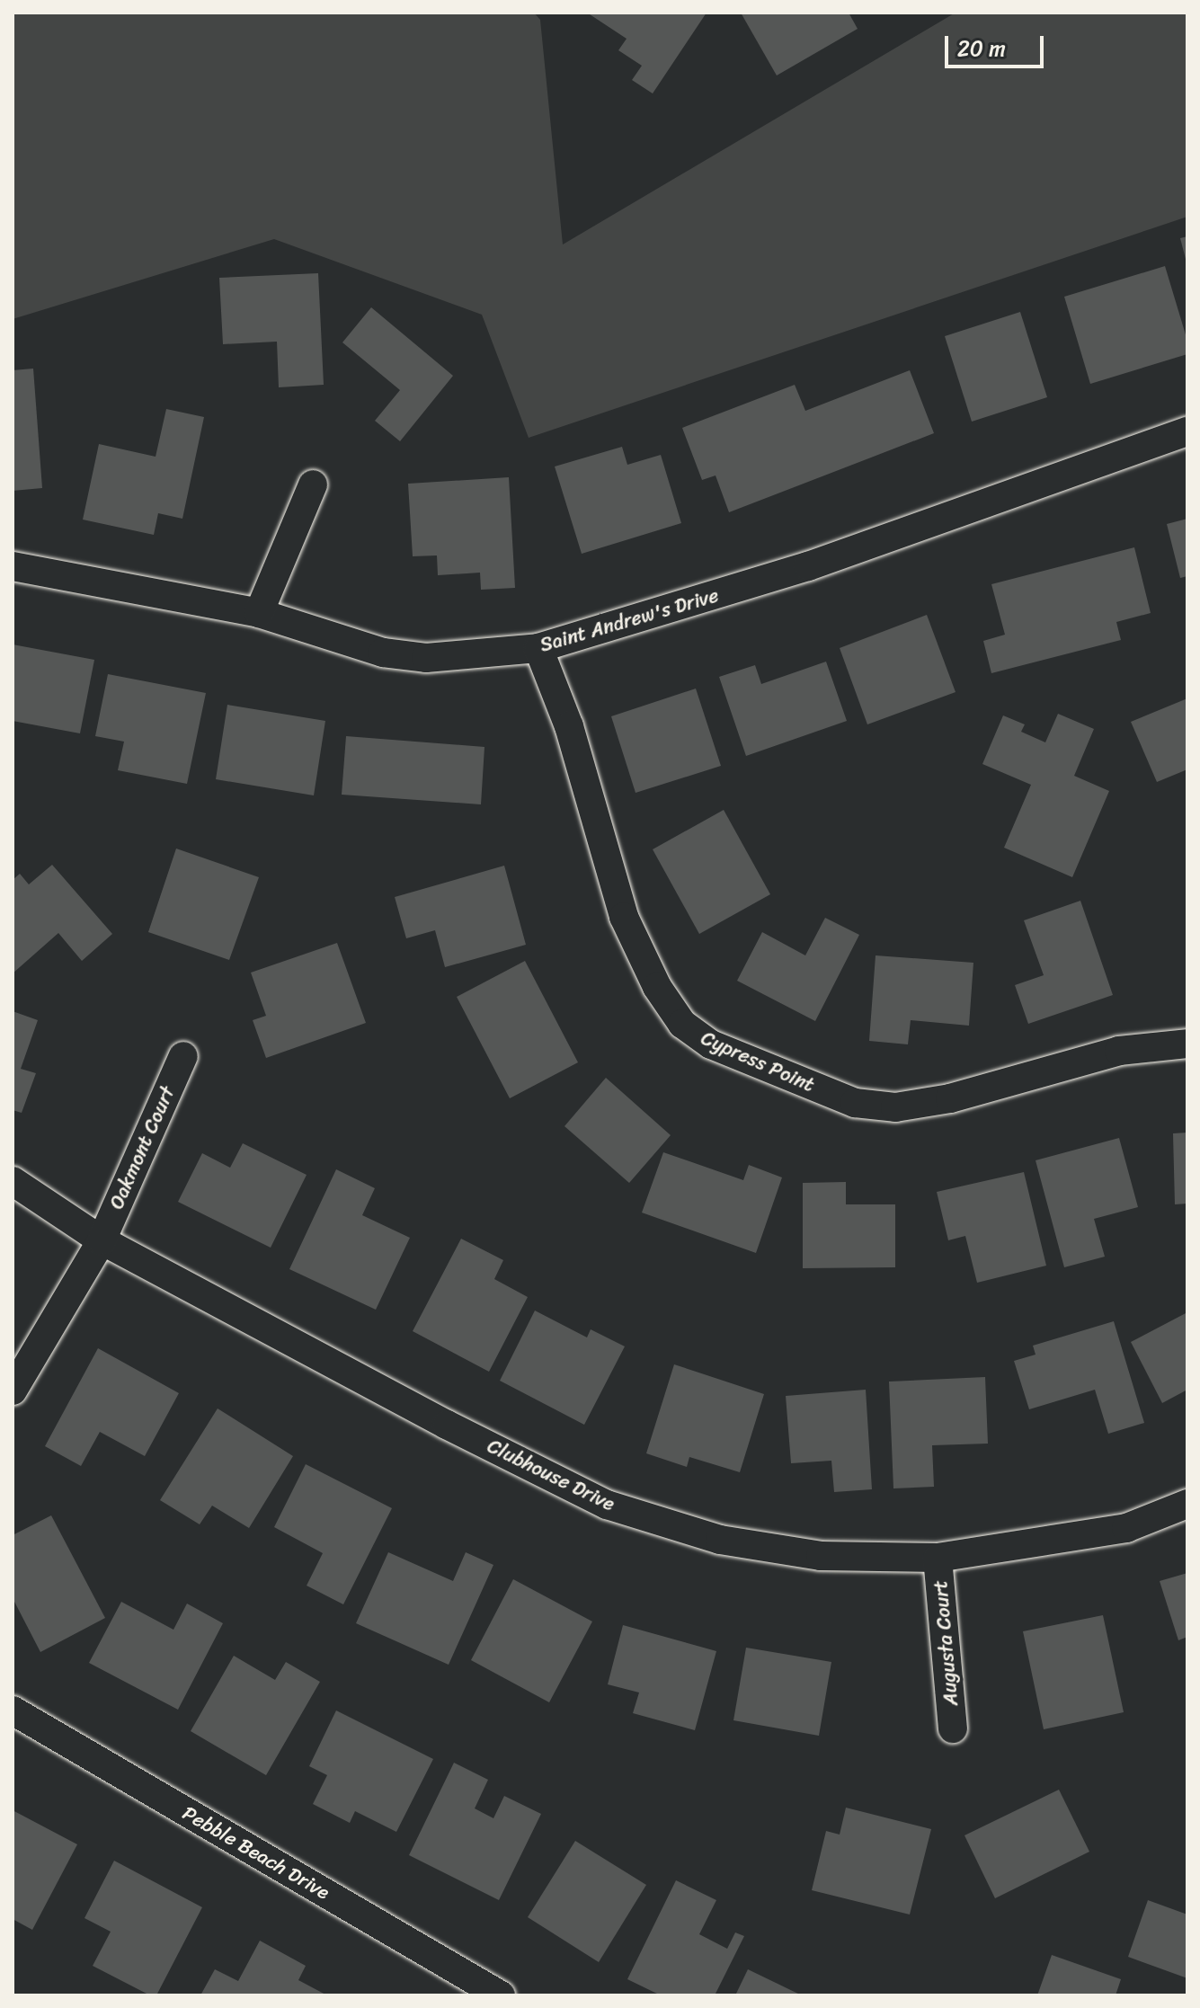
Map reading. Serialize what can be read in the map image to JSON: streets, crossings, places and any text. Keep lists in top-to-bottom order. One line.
{"streets":{"street":["Saint Andrew's Drive","Cypress Point","Oakmont Court","Clubhouse Drive","Augusta Court","Pebble Beach Drive"]},"crossings":[["Saint Andrew's Drive","Cypress Point"],["Oakmont Court","Clubhouse Drive"],["Clubhouse Drive","Augusta Court"]],"scale_bar":"20 m"}
